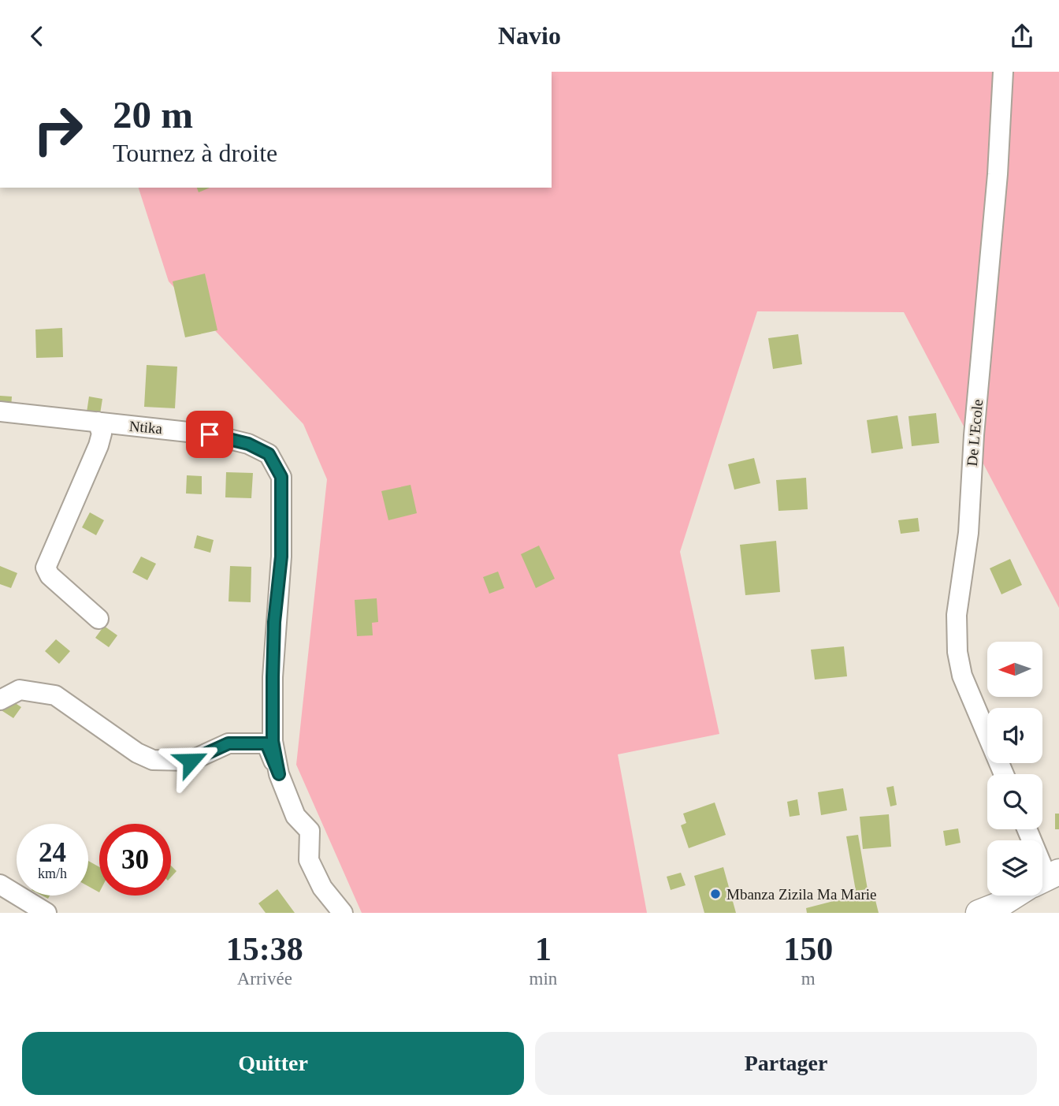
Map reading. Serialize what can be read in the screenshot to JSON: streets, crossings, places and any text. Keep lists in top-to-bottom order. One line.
{"streets":{"street":["Ntika","De L'Ecole"]},"places":["Mbanza Zizila Ma Marie"],"north":"left","page":{"header":"Navio","turn":["20 m","Tournez à droite"],"speed":"24 km/h","limit":"30","eta":["15:38","Arrivée","1","min","150","m"],"buttons":["Quitter","Partager"]}}
